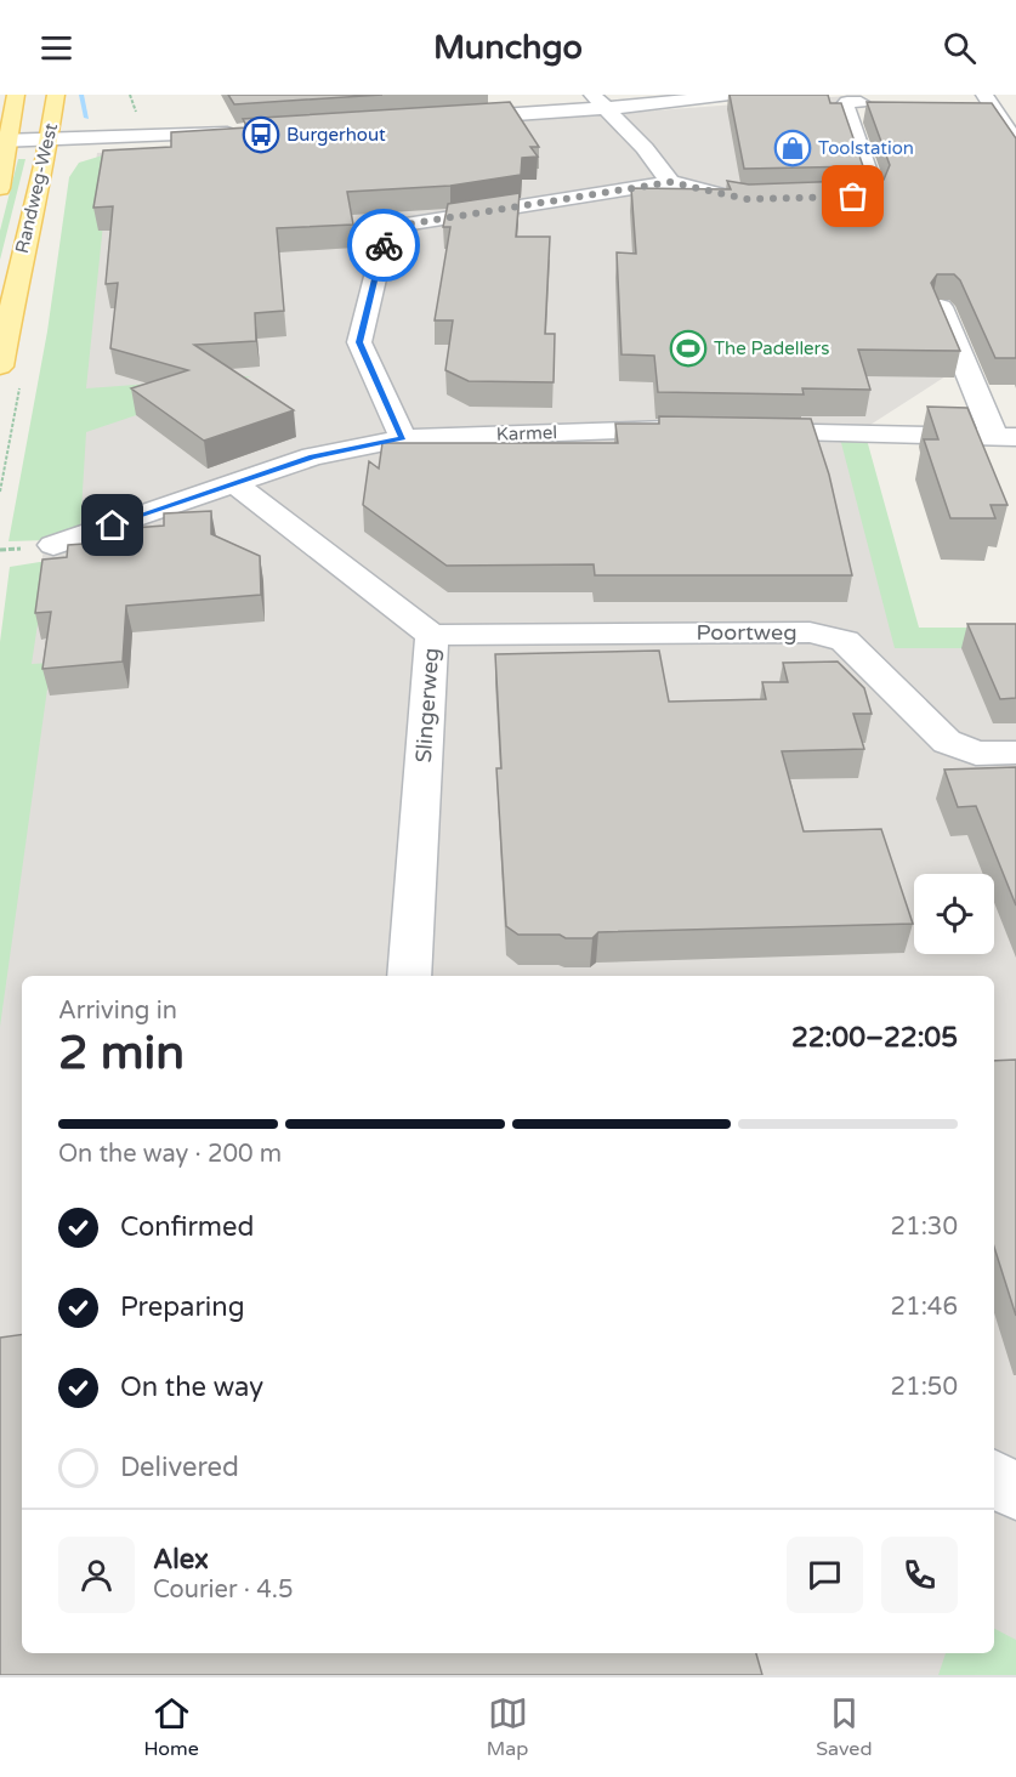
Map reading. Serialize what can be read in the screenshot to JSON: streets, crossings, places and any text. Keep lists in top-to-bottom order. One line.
{"streets":{"main road":["Randweg-West"],"street":["Karmel","Poortweg","Slingerweg"]},"crossings":[["Karmel","Slingerweg"],["Poortweg","Slingerweg"]],"places":{"bus stop":["Burgerhout"],"shop":["Toolstation"],"sports":["The Padellers"]},"page":{"header":"Munchgo","heading":["2 min","Arriving in","22:00–22:05"],"panel":["Alex","Courier · 4.5"],"bar":"On the way · 200 m","list":[["Confirmed","21:30"],["Preparing","21:46"],["On the way","21:50"],"Delivered"],"tabs":["Home","Map","Saved"]}}
